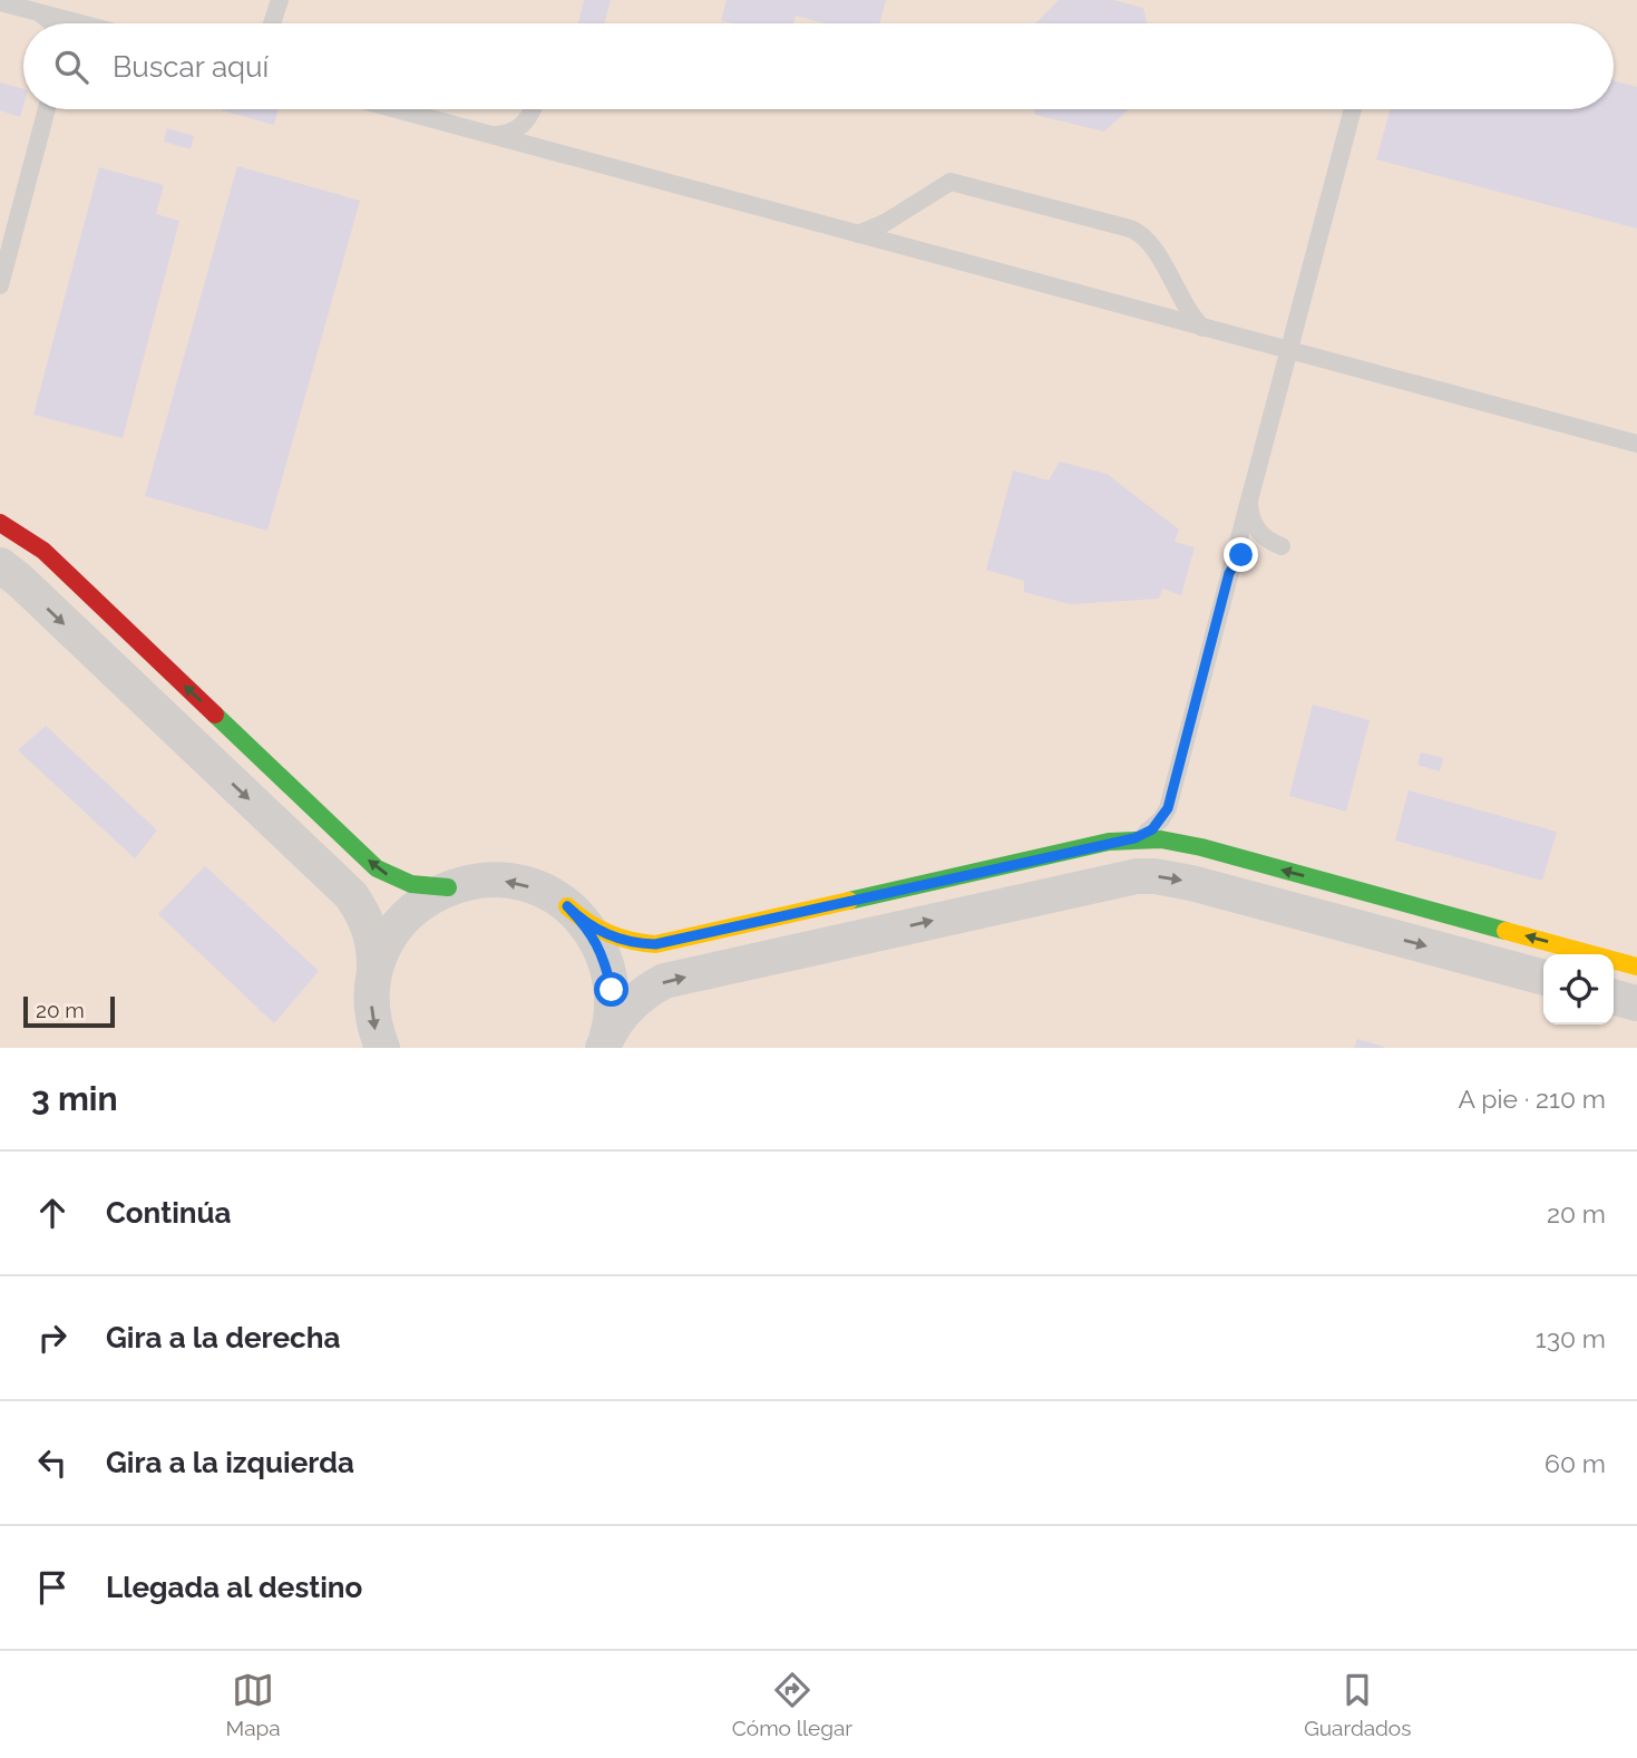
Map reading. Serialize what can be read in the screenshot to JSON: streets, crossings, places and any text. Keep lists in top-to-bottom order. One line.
{"scale_bar":"20 m","page":{"search":"Buscar aquí","scale":"20 m","heading":["3 min","A pie · 210 m"],"list":[["Continúa","20 m"],["Gira a la derecha","130 m"],["Gira a la izquierda","60 m"],"Llegada al destino"],"nav":["Mapa","Cómo llegar","Guardados"]}}
